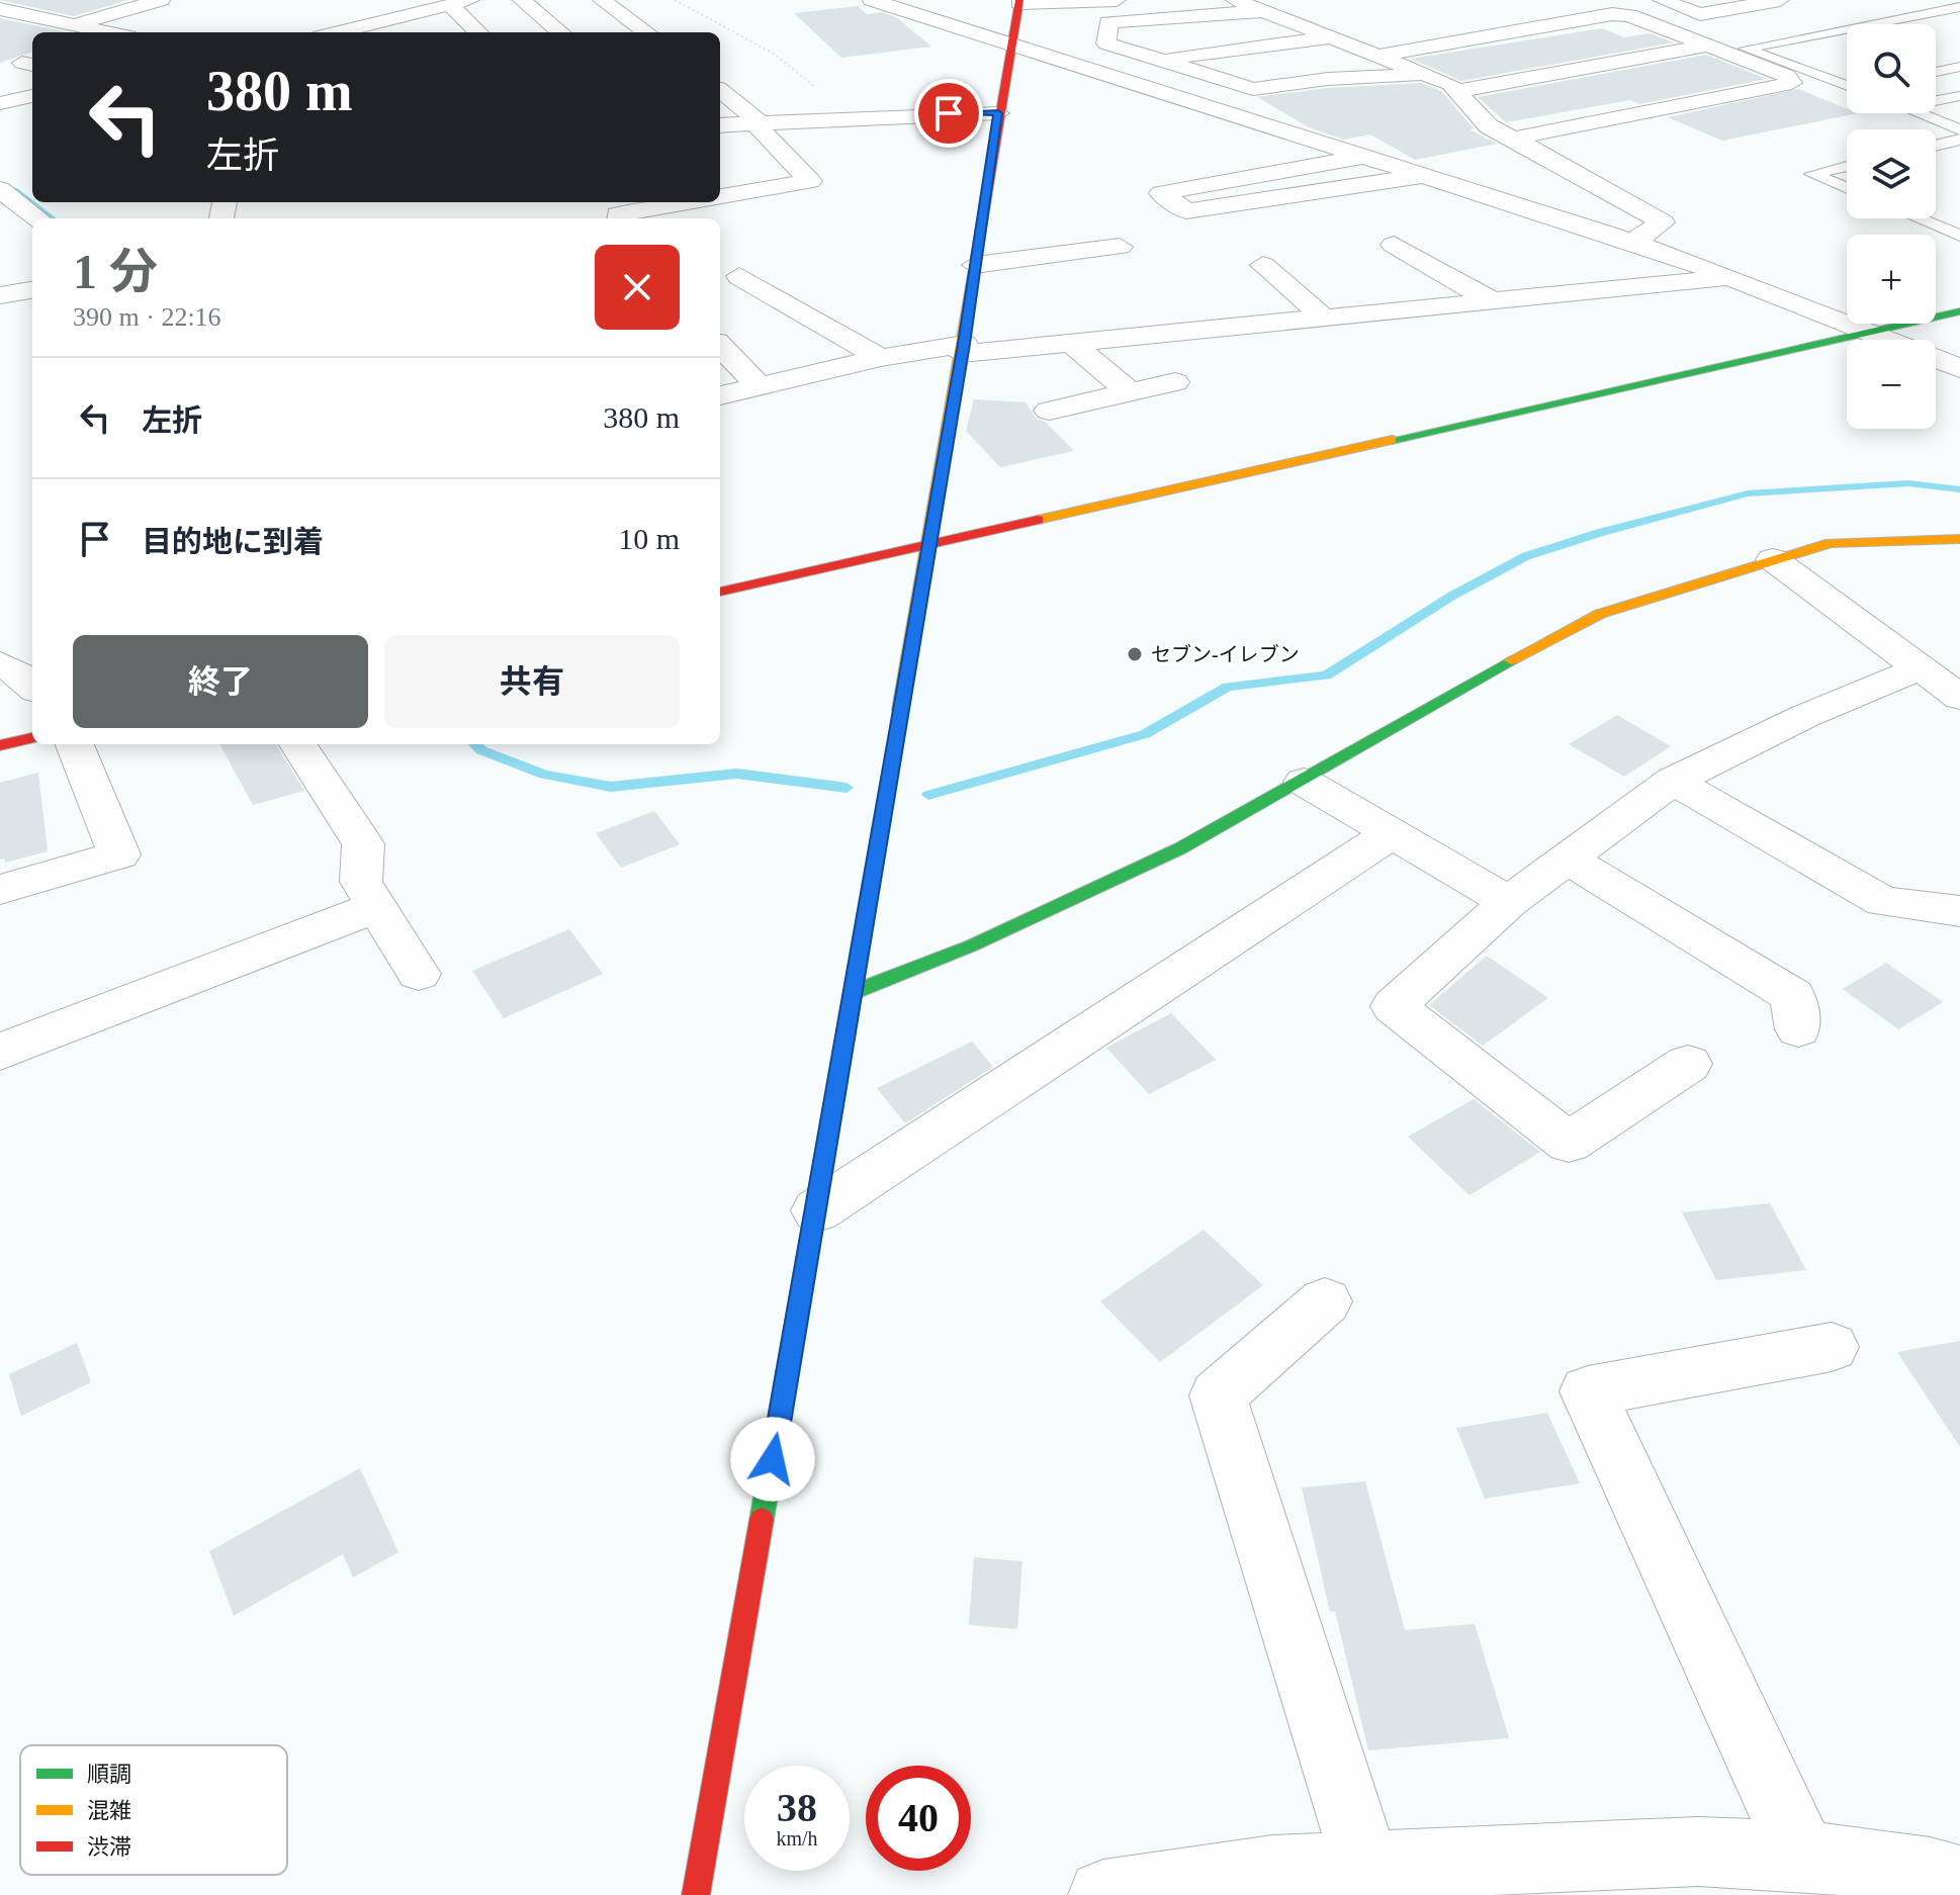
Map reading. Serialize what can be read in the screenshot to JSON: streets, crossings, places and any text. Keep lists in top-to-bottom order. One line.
{"places":["セブン-イレブン"],"legend":["順調","混雑","渋滞"],"page":{"map_buttons":["+","−"],"turn":["380 m","左折"],"heading":["1 分","390 m · 22:16"],"list":[{"name":"左折","value":"380 m"},{"name":"目的地に到着","value":"10 m"}],"buttons":["終了","共有"],"speed":"38 km/h","limit":"40"}}
